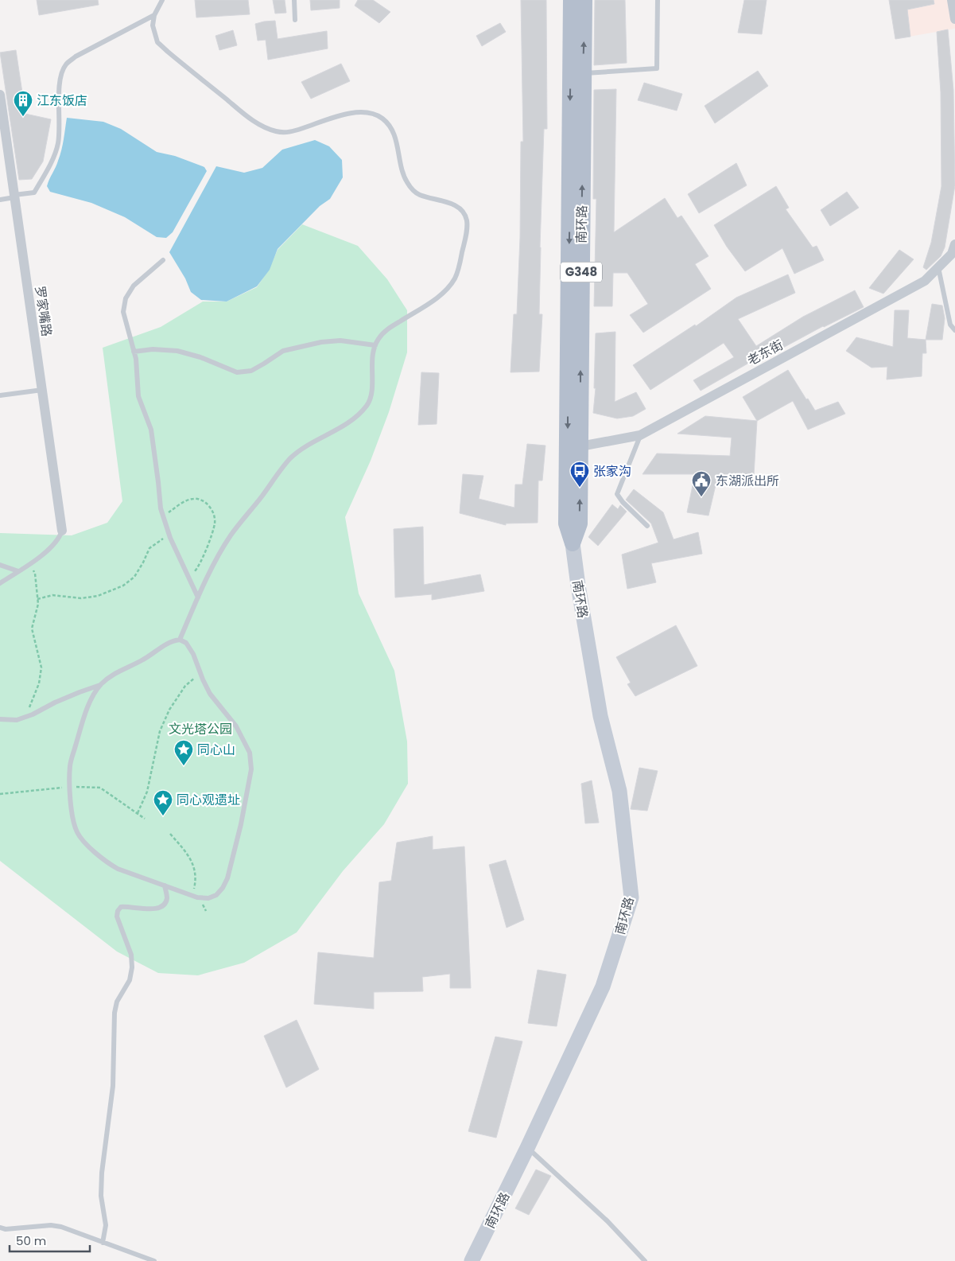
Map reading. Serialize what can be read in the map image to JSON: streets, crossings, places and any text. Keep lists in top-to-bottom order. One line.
{"streets":{"main road":["南环路","G348"],"street":["罗家嘴路","老东街"]},"crossings":[["南环路","老东街"]],"parks":["文光塔公园"],"places":{"building":["江东饭店"],"bus stop":["张家沟"],"public building":["东湖派出所"],"place":["同心山","同心观遗址"]},"scale_bar":"50 m"}
